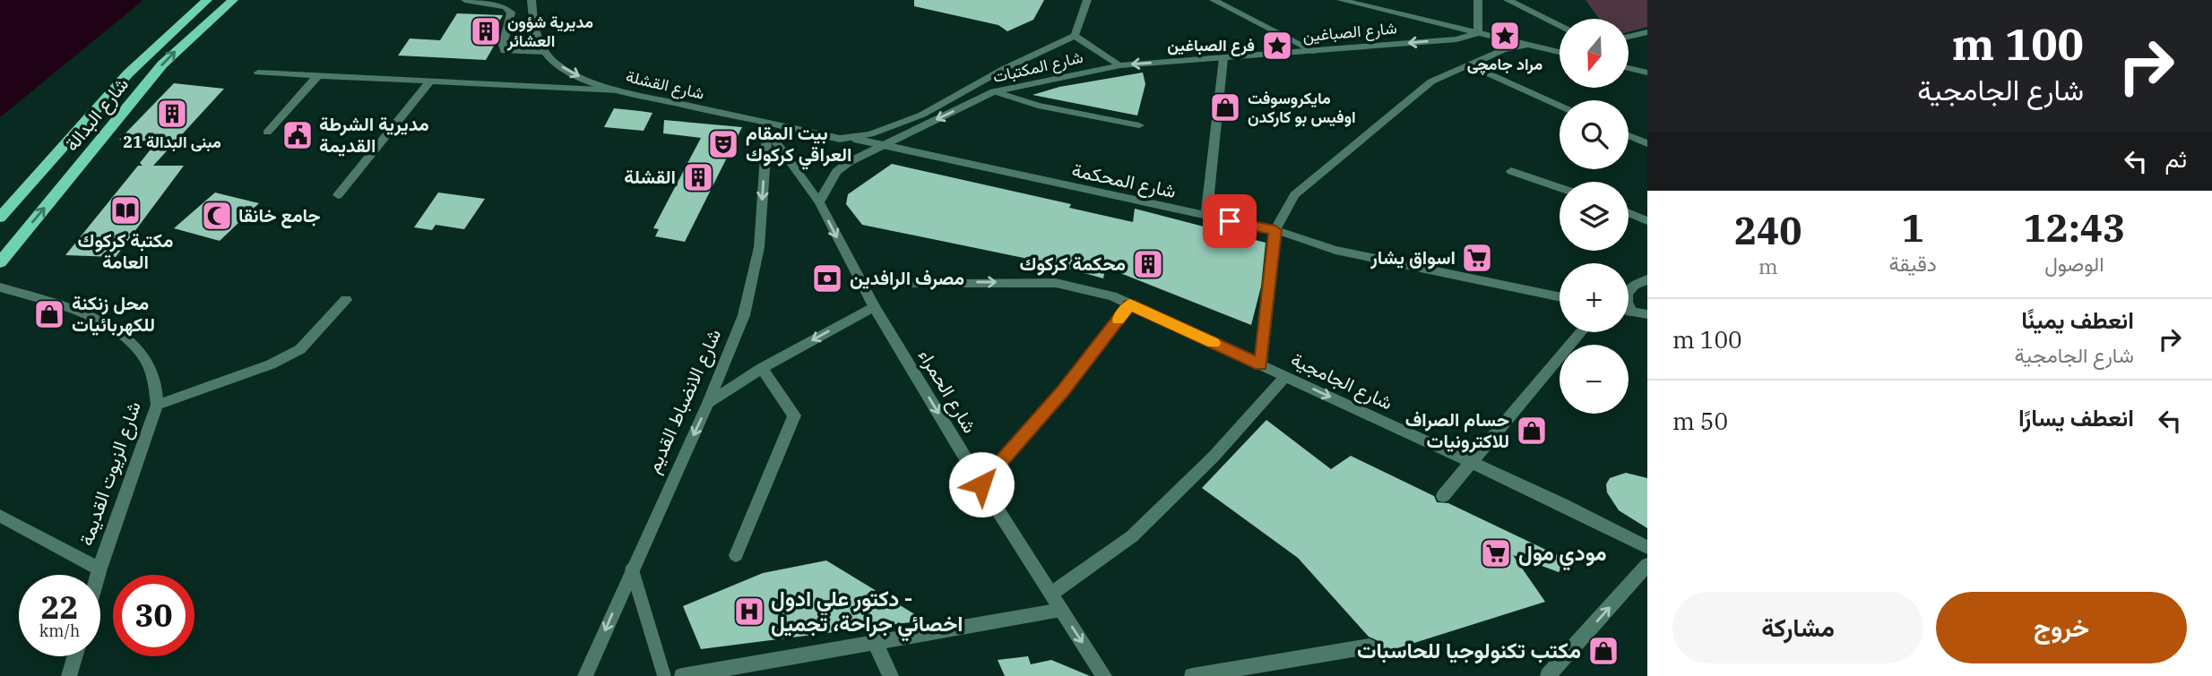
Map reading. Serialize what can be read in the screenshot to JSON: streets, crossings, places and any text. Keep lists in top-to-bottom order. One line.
{"streets":{"main road":["شارع البدالة"],"street":["شارع الصباغين","شارع المكتبات","شارع القشلة","شارع المحكمة","شارع الجامجية","شارع الحمراء","شارع الانضباط القديم","شارع الزيوت القديمة"]},"crossings":[["شارع الصباغين","شارع المكتبات"],["شارع المكتبات","شارع القشلة"],["شارع المكتبات","شارع المحكمة"],["شارع المكتبات","شارع الحمراء"],["شارع القشلة","شارع الحمراء"],["شارع القشلة","شارع الانضباط القديم"],["شارع الجامجية","شارع الحمراء"],["شارع الحمراء","شارع الانضباط القديم"]],"one_way":["شارع الجامجية","شارع الحمراء","شارع الانضباط القديم"],"places":{"building":["مديرية شؤون العشائر","مبنى البدالة 21","القشلة","محكمة كركوك"],"place":["مراد جامچی","فرع الصباغين"],"shop":["مايكروسوفت اوفيس بو كاركدن","محل زنكنة للكهربائيات","حسام الصراف للاكترونيات","مكتب تكنولوجيا للحاسبات"],"public building":["مديرية الشرطة القديمة"],"theatre":["بيت المقام العراقي كركوك"],"library":["مكتبة كركوك العامة"],"mosque":["جامع خانقا"],"supermarket":["اسواق يشار","مودي مول"],"bank":["مصرف الرافدين"],"hospital":["دكتور علي ادول - اخصائي جراحة، تجميل"]},"north":"bottom","page":{"turn":["100 m","شارع الجامجية"],"map_buttons":["+","−"],"then":"ثم","eta":["12:43","الوصول","1","دقيقة","240","m"],"list":[{"name":"انعطف يمينًا","note":"شارع الجامجية","value":"100 m"},{"name":"انعطف يسارًا","value":"50 m"}],"speed":"22 km/h","limit":"30","buttons":["خروج","مشاركة"]}}
